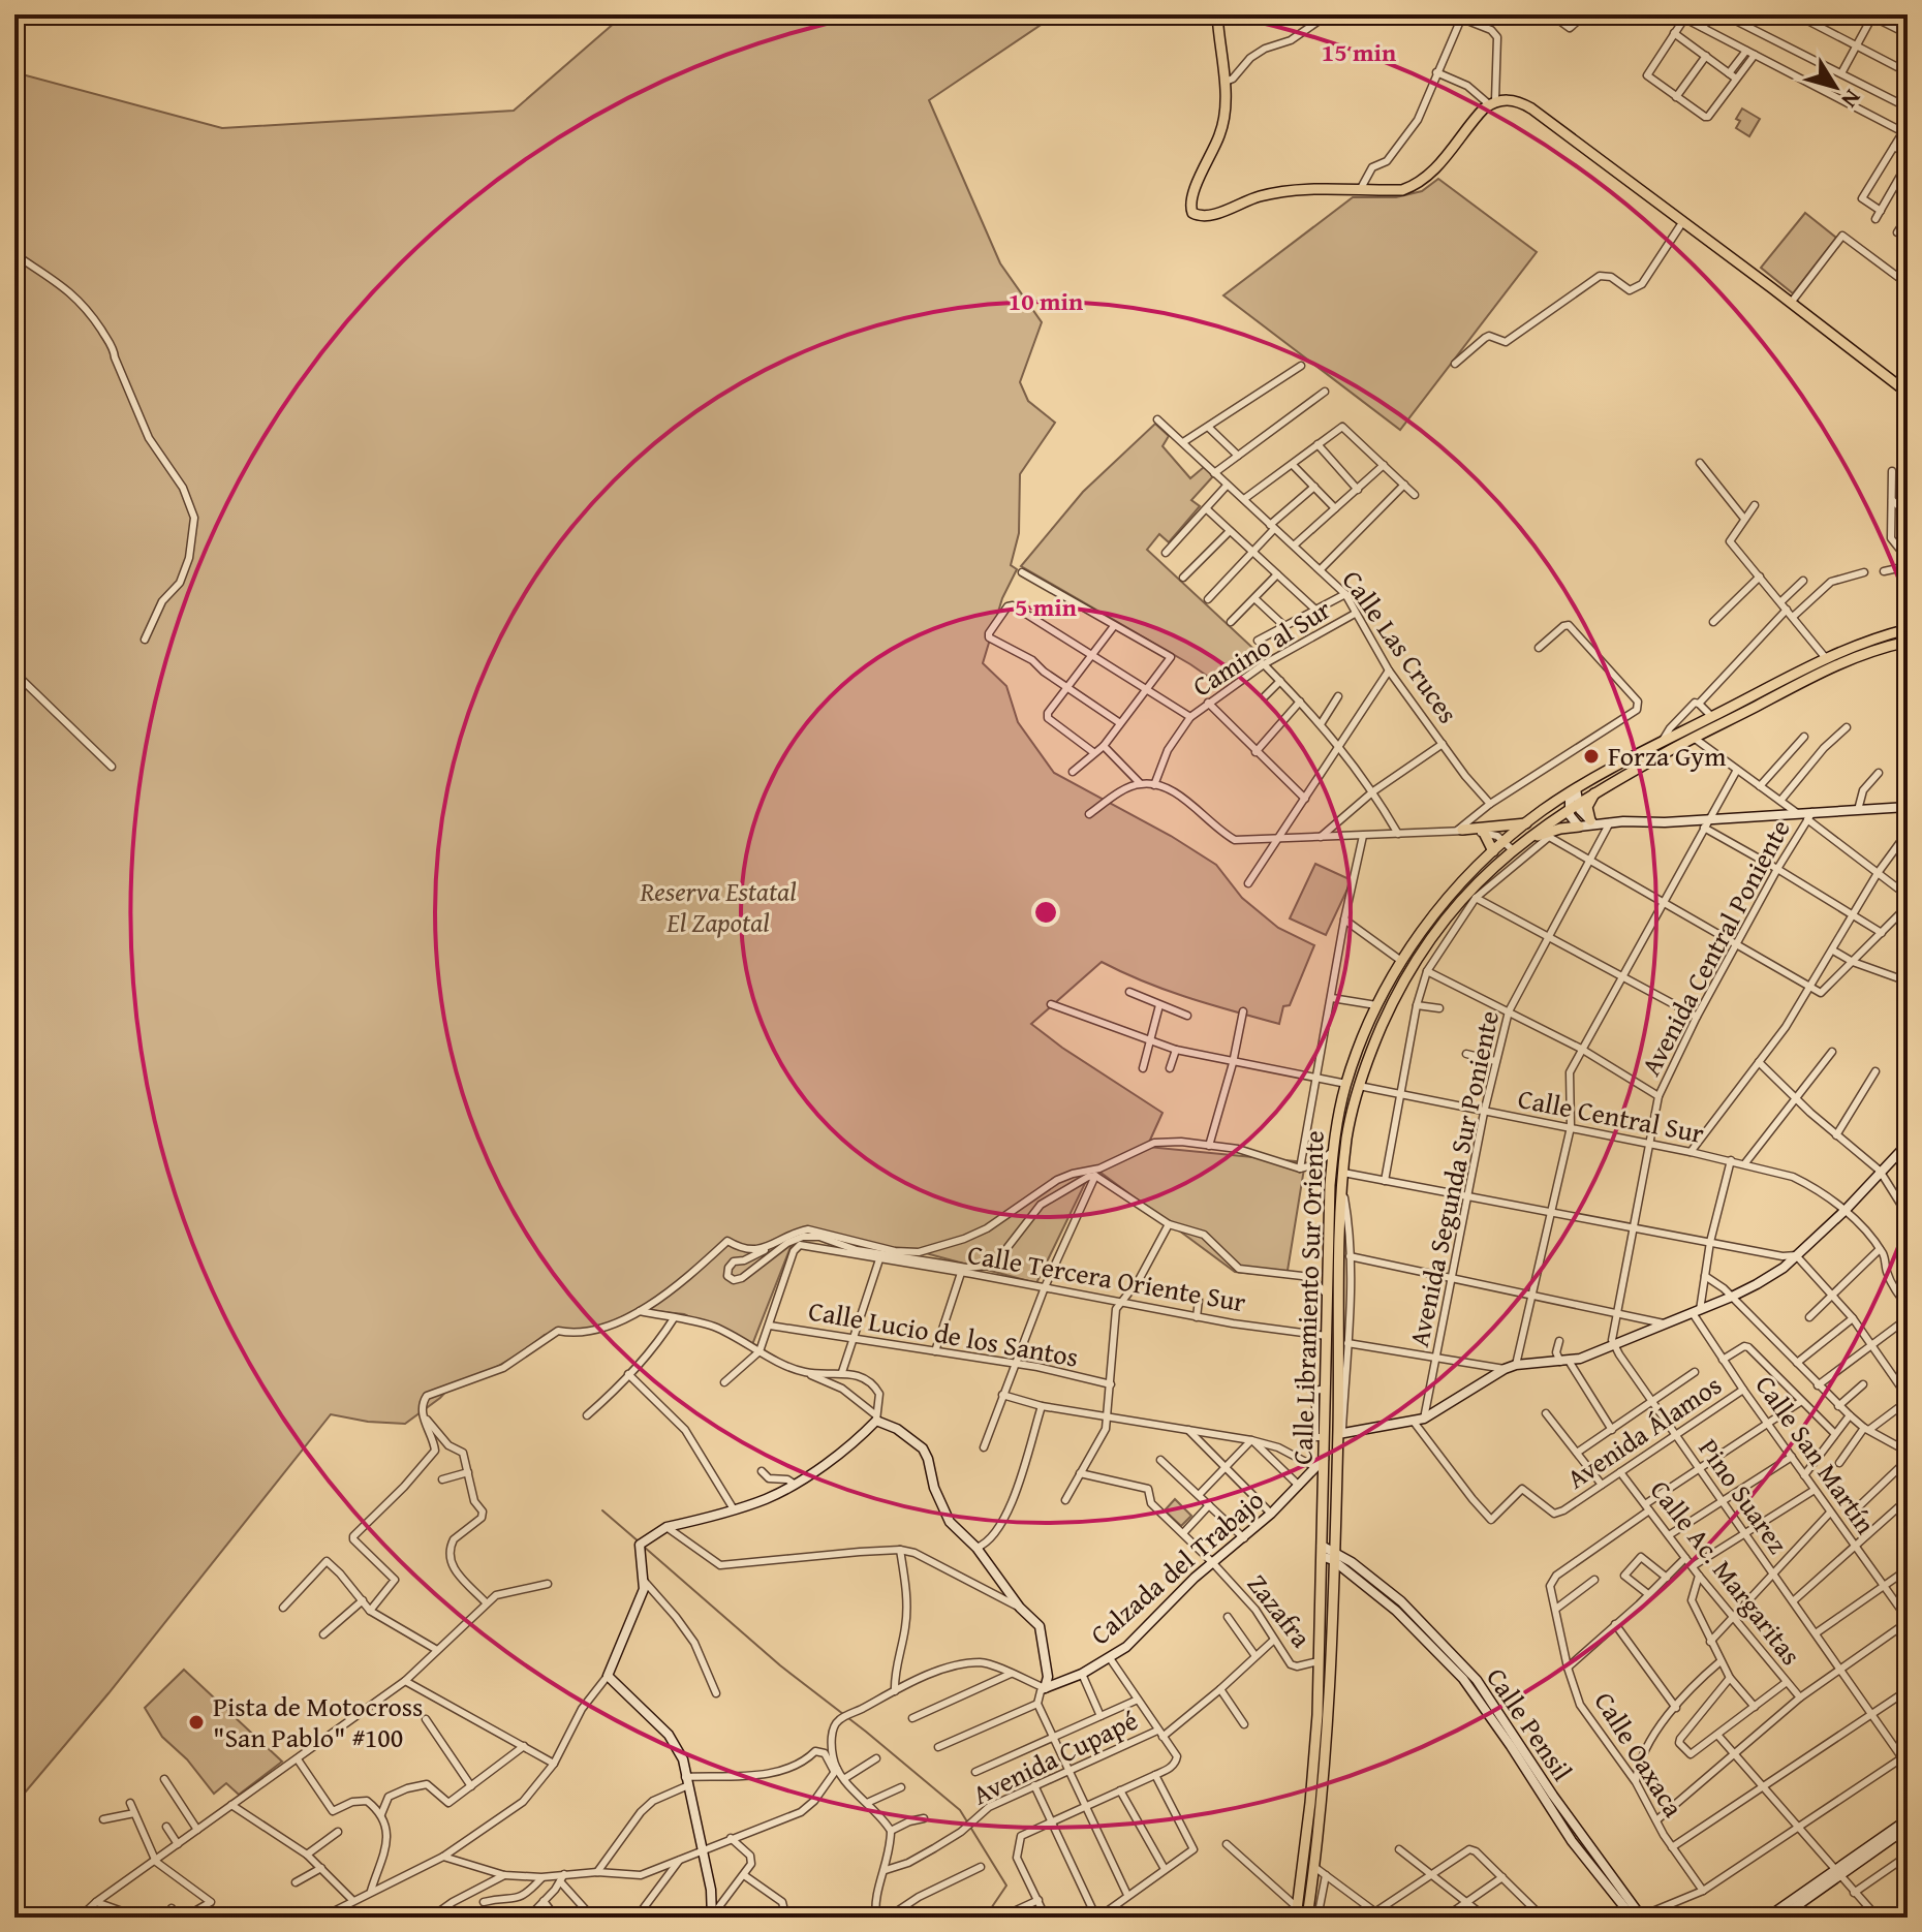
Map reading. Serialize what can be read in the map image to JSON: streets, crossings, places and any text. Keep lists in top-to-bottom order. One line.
{"streets":{"main road":["Calle Libramiento Sur Oriente"],"street":["Calle Las Cruces","Camino al Sur","Avenida Central Poniente","Calle Central Sur","Avenida Segunda Sur Poniente","Calle Tercera Oriente Sur","Calle Lucio de los Santos","Avenida Álamos","Calle San Martín","Pino Suarez","Calzada del Trabajo","Calle Ac. Margaritas","Zazafra","Calle Pensil","Calle Oaxaca","Avenida Cupapé"]},"crossings":[["Calle Las Cruces","Camino al Sur"],["Avenida Central Poniente","Calle Central Sur"],["Avenida Central Poniente","Pino Suarez"],["Calle Central Sur","Avenida Segunda Sur Poniente"],["Calle Central Sur","Calle Libramiento Sur Oriente"],["Avenida Segunda Sur Poniente","Avenida Álamos"],["Calle Tercera Oriente Sur","Calle Libramiento Sur Oriente"],["Calle Tercera Oriente Sur","Calle Lucio de los Santos"],["Calle Libramiento Sur Oriente","Calzada del Trabajo"],["Calle Libramiento Sur Oriente","Zazafra"],["Calle Libramiento Sur Oriente","Calle Pensil"],["Avenida Álamos","Calle San Martín"],["Avenida Álamos","Pino Suarez"],["Avenida Álamos","Calle Ac. Margaritas"],["Calzada del Trabajo","Zazafra"],["Calle Ac. Margaritas","Calle Oaxaca"],["Zazafra","Avenida Cupapé"]],"parks":["Reserva Estatal El Zapotal"],"places":["Forza Gym","Pista de Motocross \"San Pablo\" #100"],"north":"bottom right","rings":["15 min","10 min","5 min"]}
